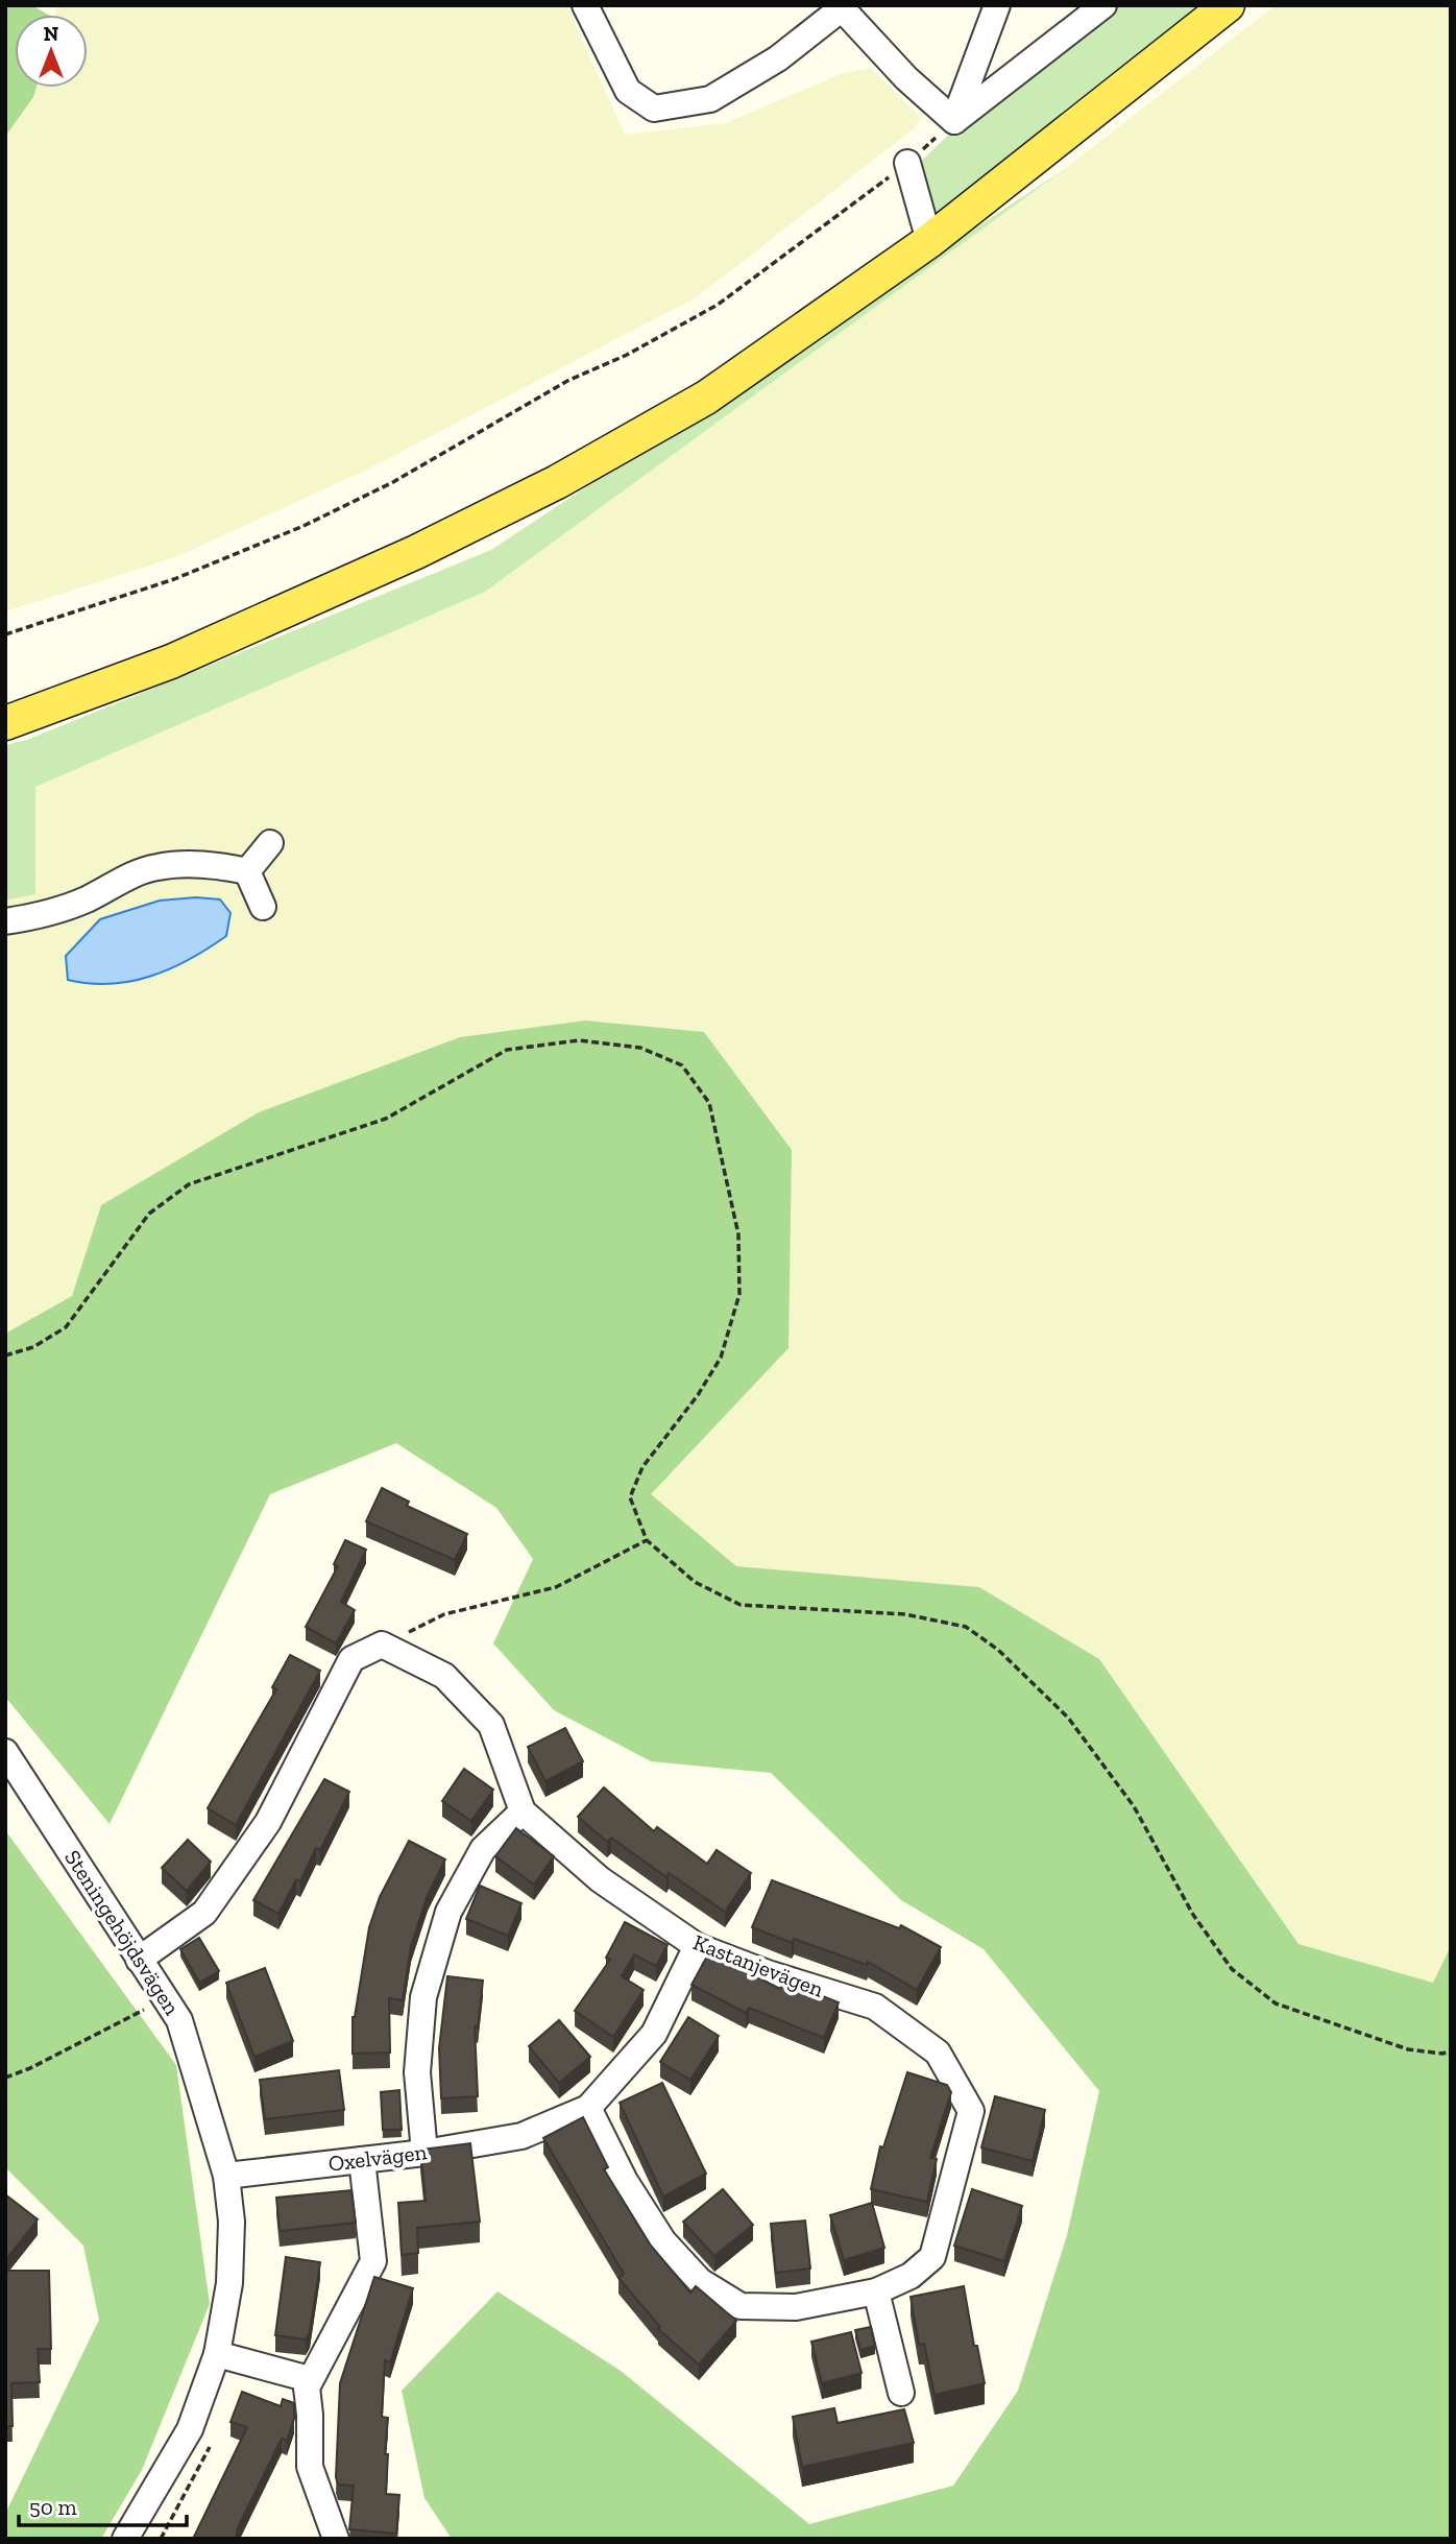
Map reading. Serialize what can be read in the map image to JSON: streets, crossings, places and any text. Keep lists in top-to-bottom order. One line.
{"streets":{"street":["Steningehöjdsvägen","Kastanjevägen","Oxelvägen"]},"crossings":[["Steningehöjdsvägen","Oxelvägen"],["Kastanjevägen","Oxelvägen"]],"scale_bar":"50 m","north":"top"}
